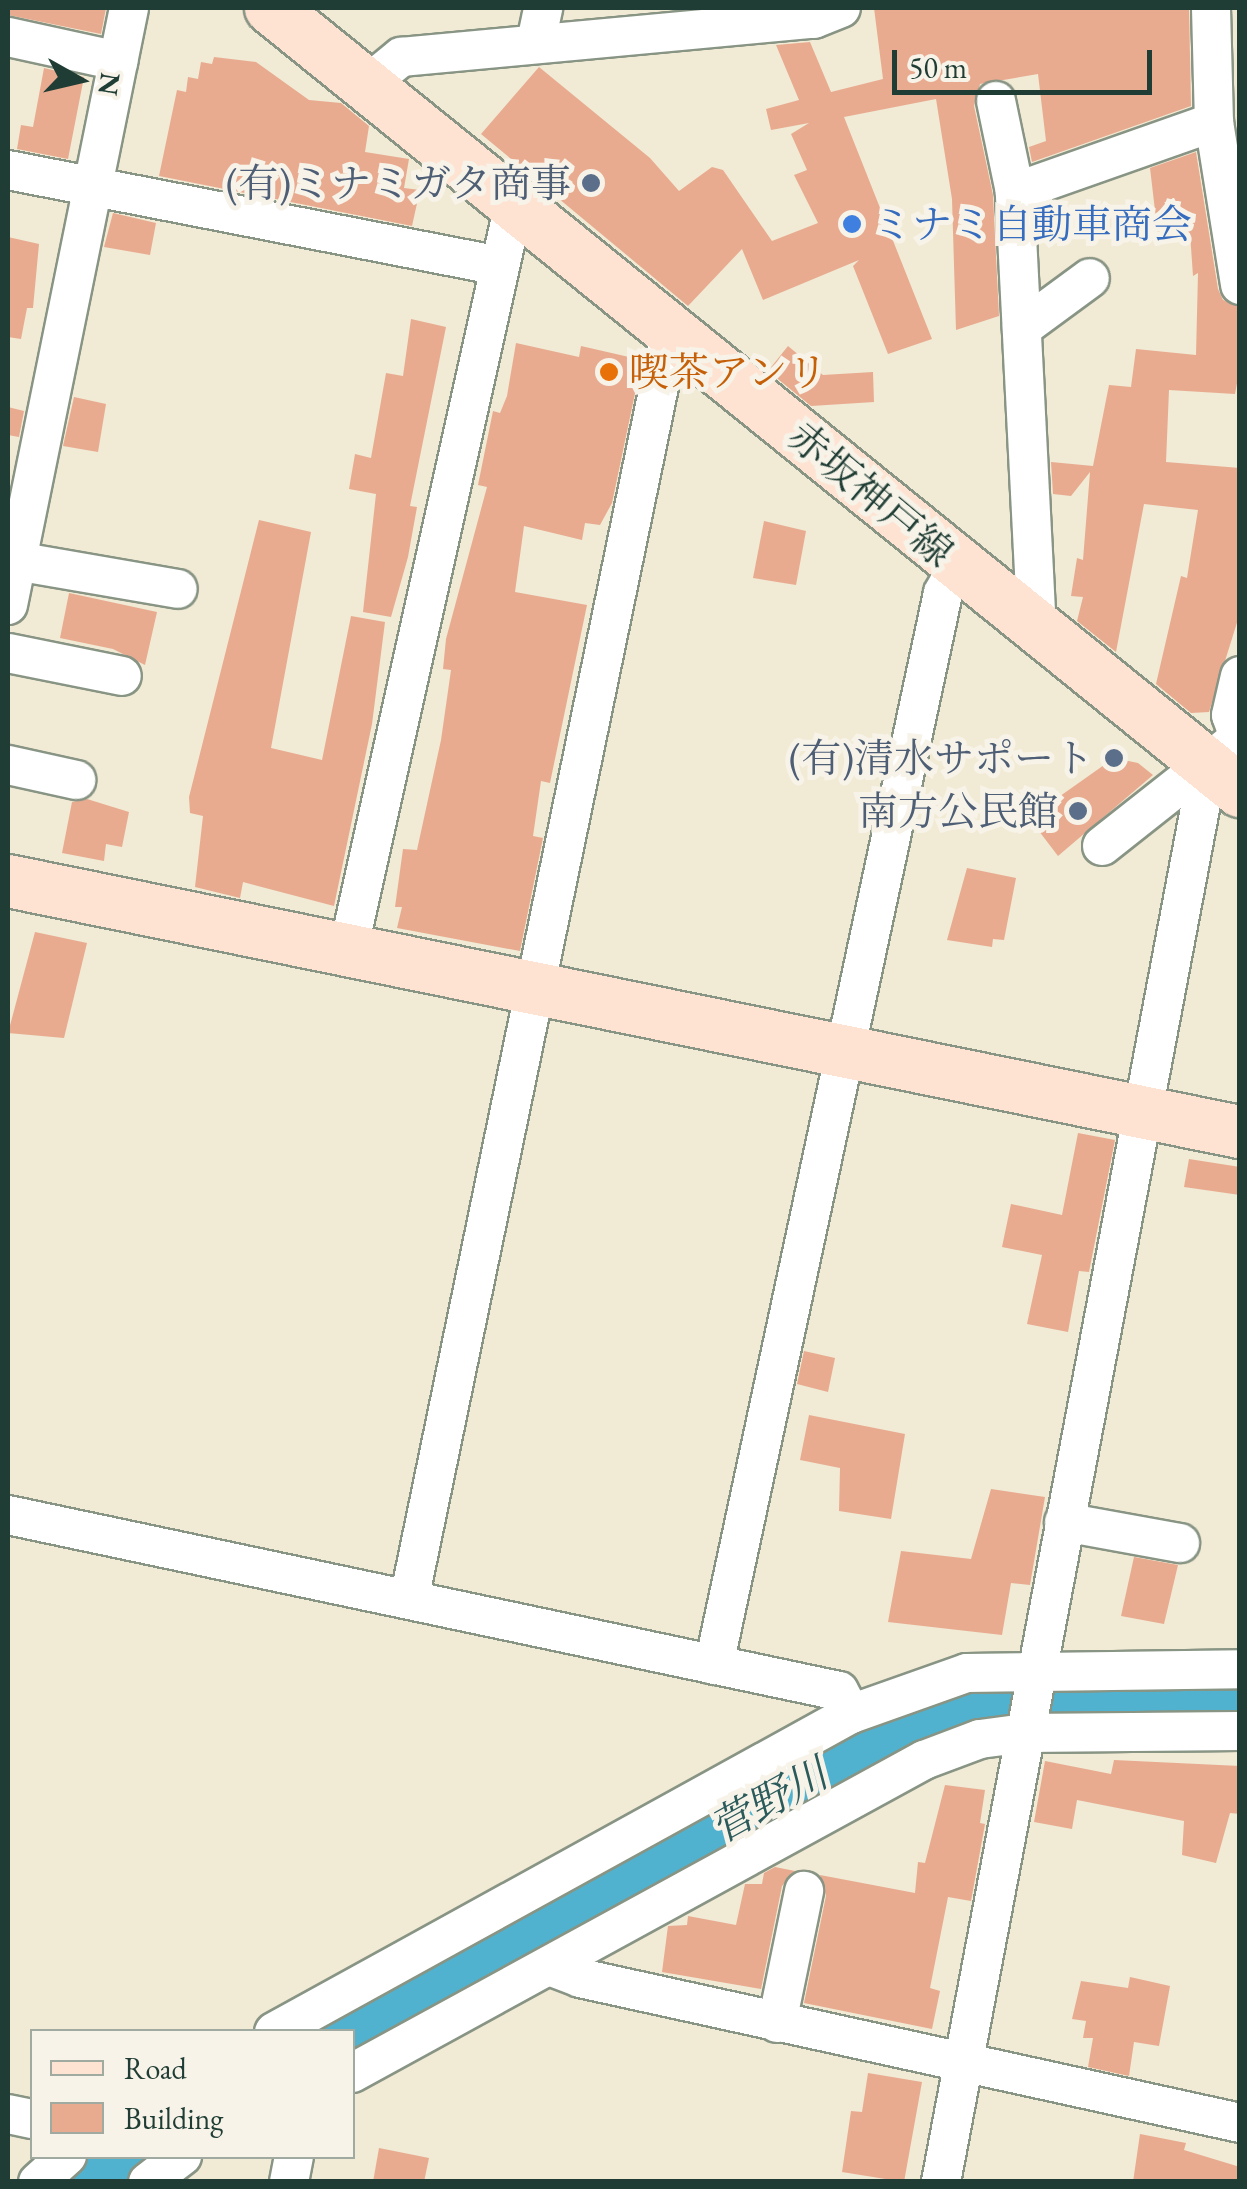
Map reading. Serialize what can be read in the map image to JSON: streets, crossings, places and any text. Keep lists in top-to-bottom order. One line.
{"streets":{"street":["赤坂神戸線"]},"water":["菅野川"],"places":["(有)ミナミガタ商事","ミナミ自動車商会","喫茶アンリ","(有)清水サポート","南方公民館"],"legend":["Road","Building"],"scale_bar":"50 m","north":"right"}
